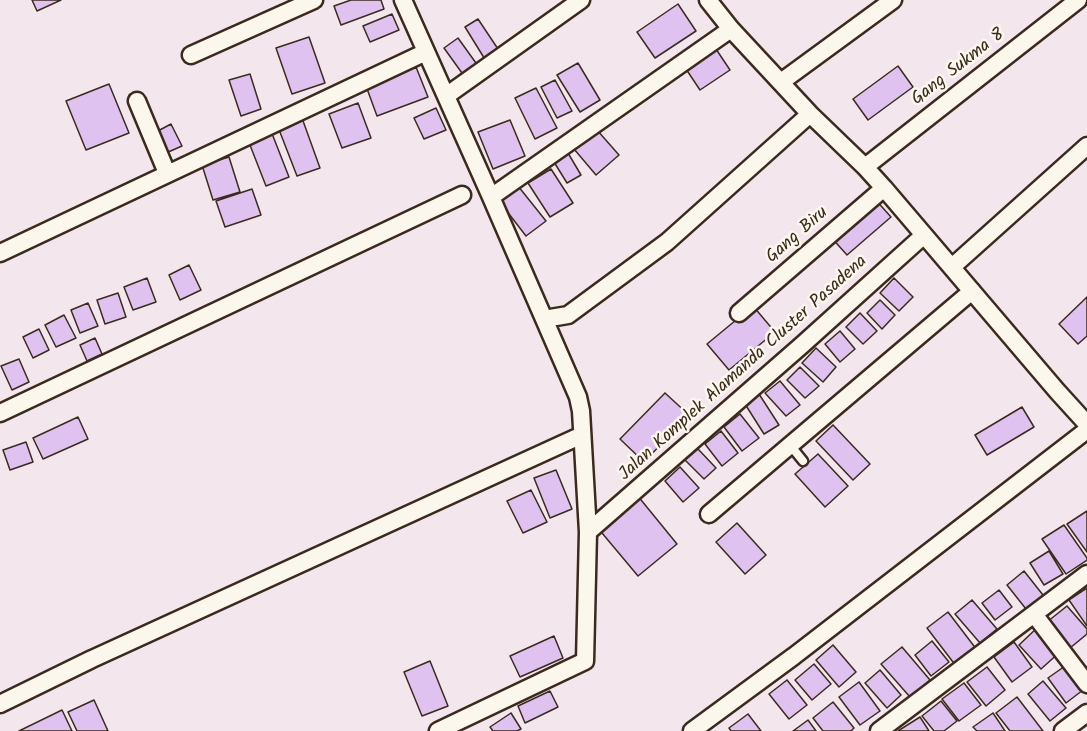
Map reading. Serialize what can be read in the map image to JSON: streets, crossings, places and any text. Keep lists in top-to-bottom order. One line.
{"streets":{"street":["Gang Sukma 8","Gang Biru","Jalan Komplek Alamanda Cluster Pasadena"]}}
